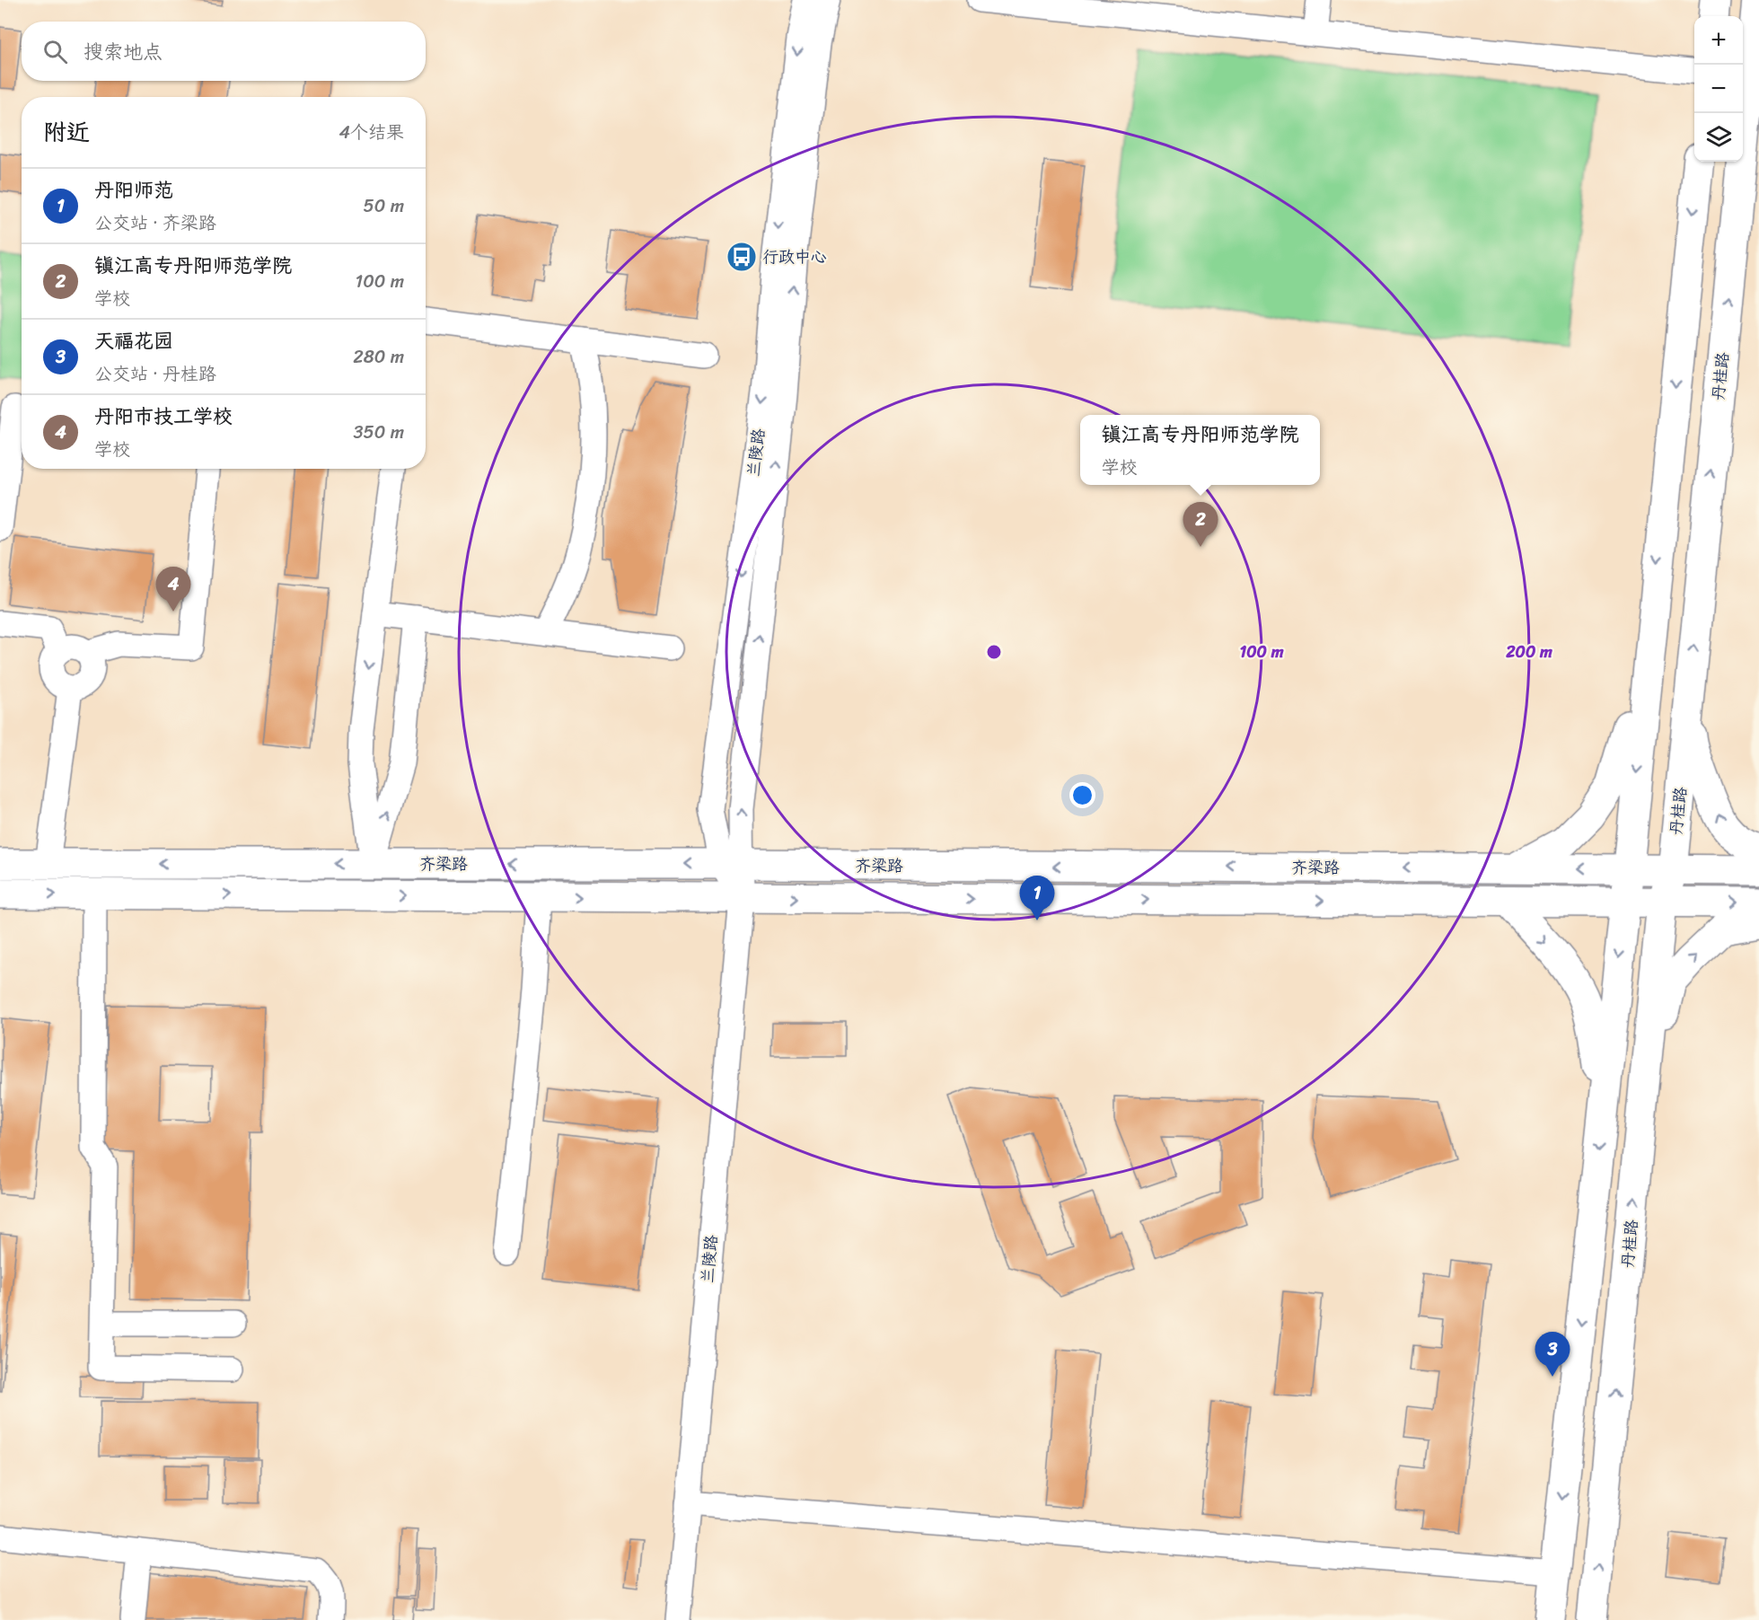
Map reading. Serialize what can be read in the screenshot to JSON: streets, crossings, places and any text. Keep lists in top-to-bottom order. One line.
{"streets":{"main road":["丹桂路","齐梁路"],"street":["兰陵路"]},"crossings":[["丹桂路","齐梁路"],["兰陵路","齐梁路"]],"places":{"bus stop":["行政中心"]},"page":{"map_buttons":["+","−"],"search":"搜索地点","heading":["附近","4个结果"],"list":[{"mark":"1","name":"丹阳师范","note":"公交站 · 齐梁路","value":"50 m"},{"mark":"2","name":"镇江高专丹阳师范学院","note":"学校","value":"100 m"},{"mark":"3","name":"天福花园","note":"公交站 · 丹桂路","value":"280 m"},{"mark":"4","name":"丹阳市技工学校","note":"学校","value":"350 m"}],"popup":["镇江高专丹阳师范学院","学校"],"pins":["2","4","1","3"]},"rings":["100 m","200 m"]}
